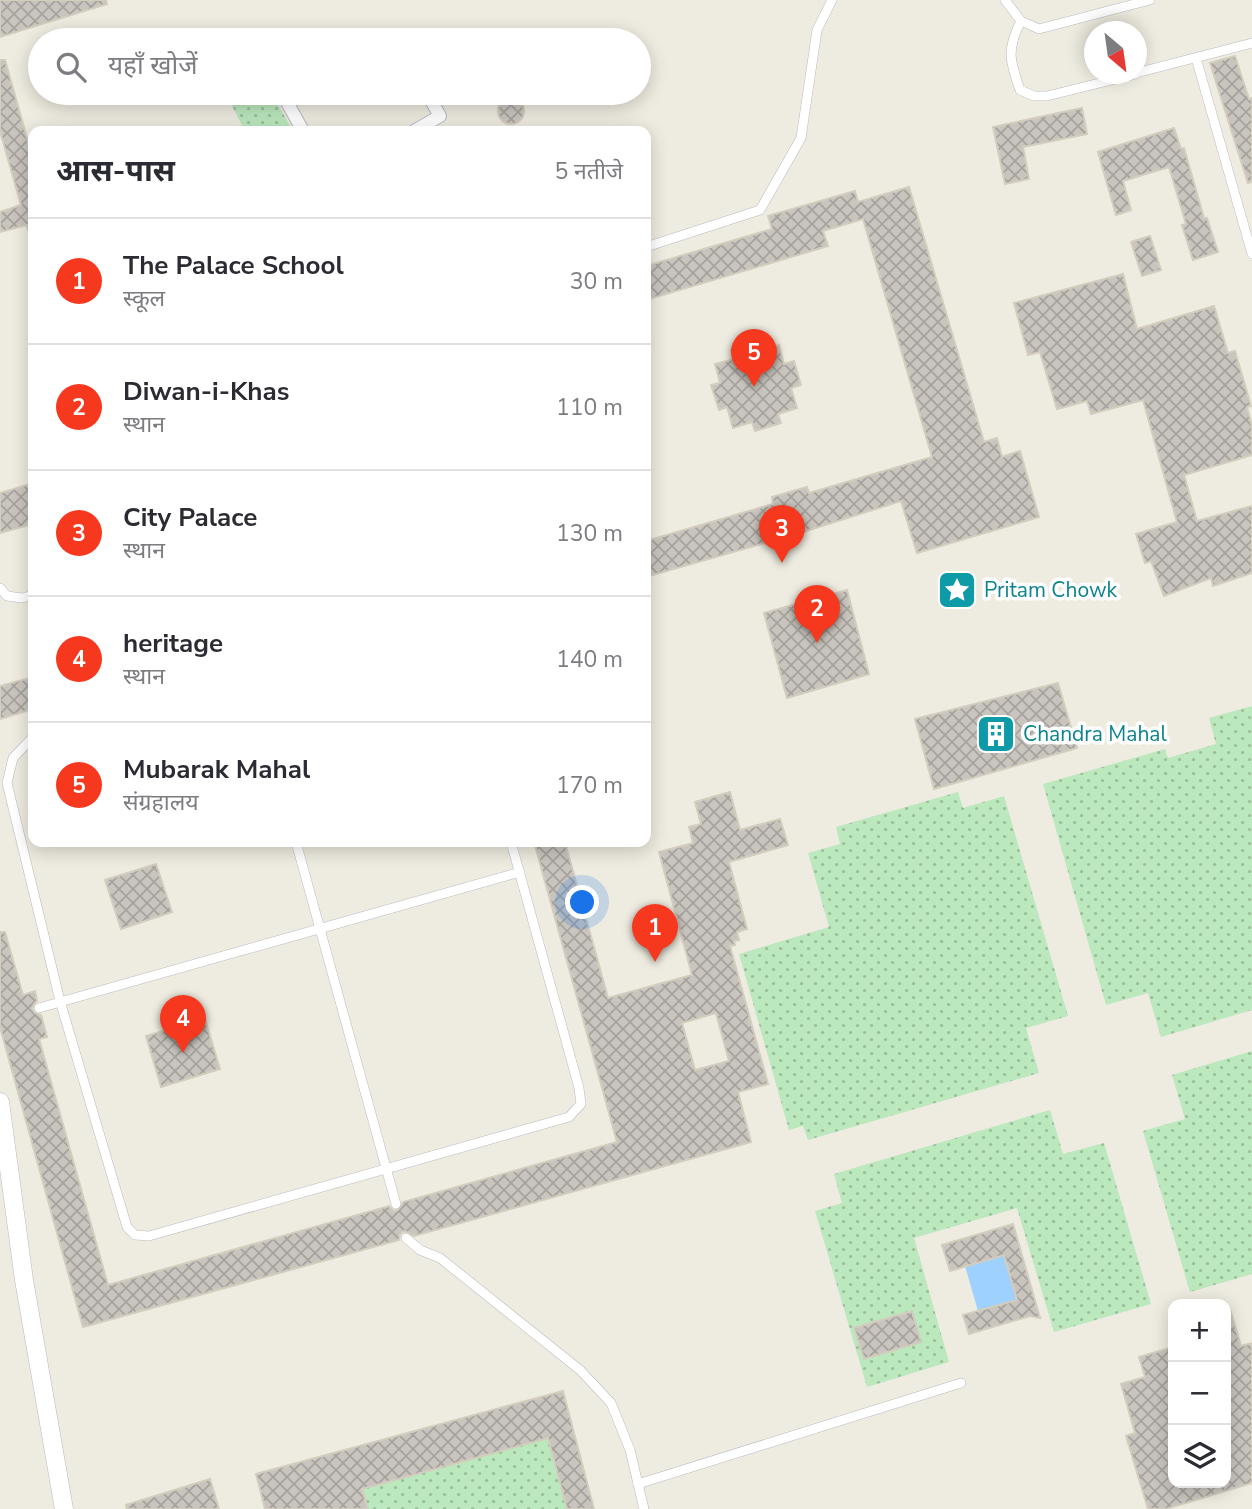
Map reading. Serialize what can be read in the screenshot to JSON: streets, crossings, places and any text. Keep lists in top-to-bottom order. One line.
{"places":{"place":["Pritam Chowk"],"building":["Chandra Mahal"]},"north":"bottom right","page":{"search":"यहाँ खोजें","heading":["आस-पास","5 नतीजे"],"list":[{"mark":"1","name":"The Palace School","note":"स्कूल","value":"30 m"},{"mark":"2","name":"Diwan-i-Khas","note":"स्थान","value":"110 m"},{"mark":"3","name":"City Palace","note":"स्थान","value":"130 m"},{"mark":"4","name":"heritage","note":"स्थान","value":"140 m"},{"mark":"5","name":"Mubarak Mahal","note":"संग्रहालय","value":"170 m"}],"pins":["5","3","2","1","4"],"map_buttons":["+","−"]}}
